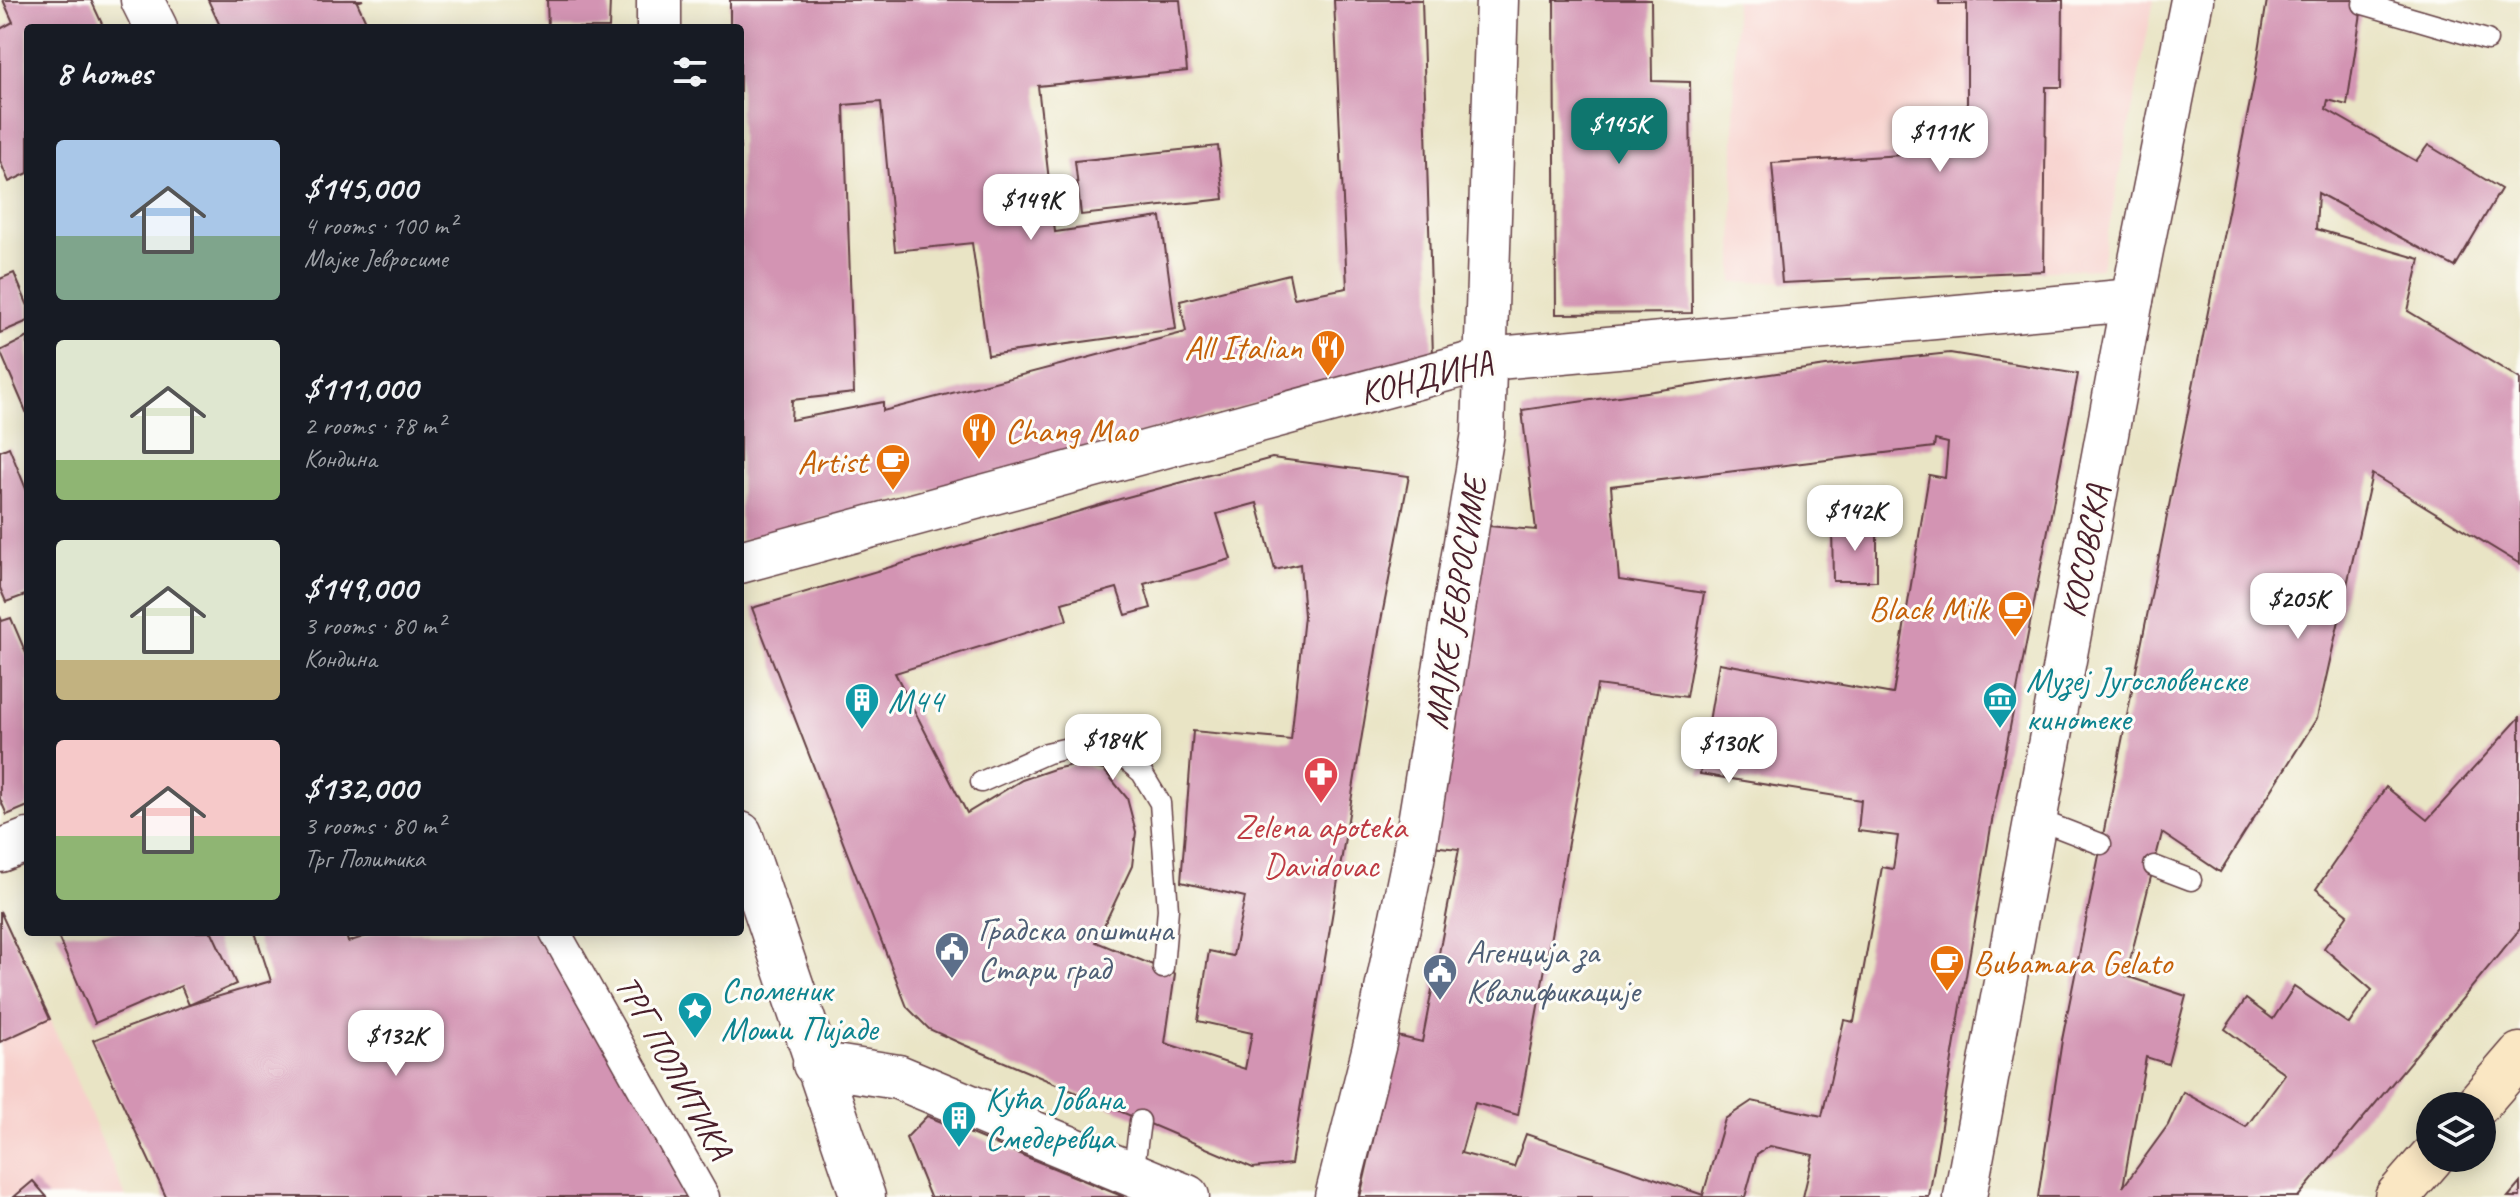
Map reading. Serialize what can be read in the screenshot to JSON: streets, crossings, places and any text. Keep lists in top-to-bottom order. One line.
{"streets":{"street":["КОНДИНА","КОСОВСКА","МАЈКЕ ЈЕВРОСИМЕ","ТРГ ПОЛИТИКА"]},"crossings":[["КОНДИНА","КОСОВСКА"],["КОНДИНА","МАЈКЕ ЈЕВРОСИМЕ"]],"places":{"restaurant":["All Italian","Chang Mao"],"cafe":["Artist","Black Milk","Bubamara Gelato"],"museum":["Музеј Југословенске кинотеке"],"building":["М44","Кућа Јована Смедеревца"],"pharmacy":["Zelena apoteka Davidovac"],"public building":["Градска општина Стари град","Агенција за Квалификације"],"place":["Споменик Моши Пијаде"]},"page":{"heading":"8 homes","price":["$145K","$111K","$149K","$142K","$205K","$184K","$130K","$132K"],"list":[{"name":"$145,000","note":"4 rooms · 100 m² · Мајке Јевросиме"},{"name":"$111,000","note":"2 rooms · 78 m² · Кондина"},{"name":"$149,000","note":"3 rooms · 80 m² · Кондина"},{"name":"$132,000","note":"3 rooms · 80 m² · Трг Политика"}]}}
